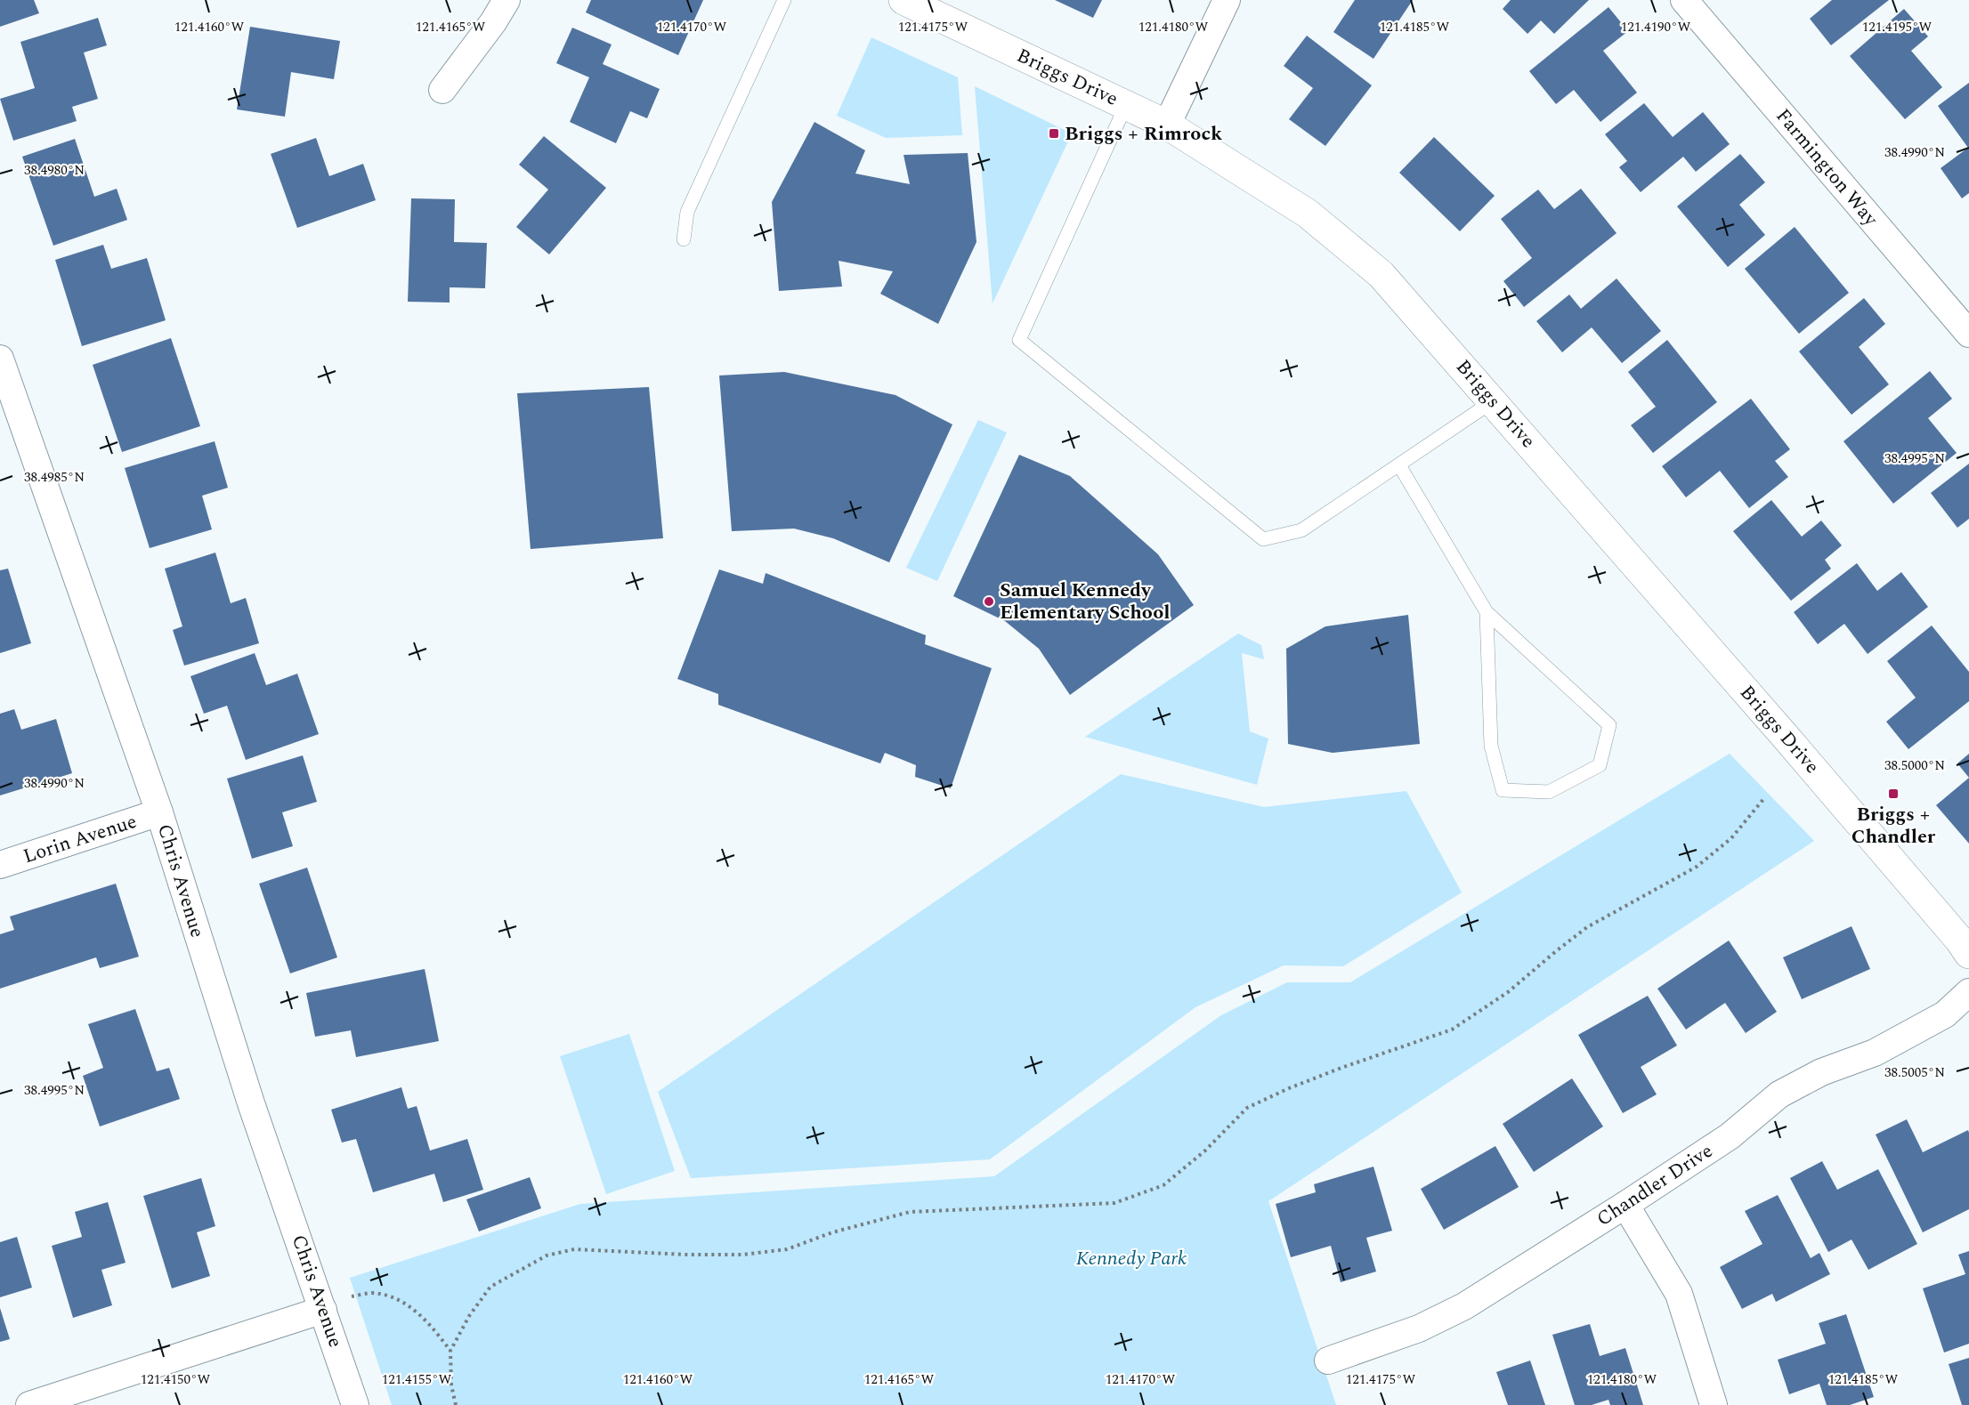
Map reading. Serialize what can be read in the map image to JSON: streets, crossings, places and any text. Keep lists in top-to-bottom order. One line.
{"streets":{"street":["Briggs Drive","Farmington Way","Lorin Avenue","Chris Avenue","Chandler Drive"]},"crossings":[["Lorin Avenue","Chris Avenue"]],"parks":["Kennedy Park"],"places":{"transit":["Briggs + Rimrock","Briggs + Chandler"],"other":["Samuel Kennedy Elementary School"]},"coordinates":["121.4160°W","121.4165°W","121.4170°W","121.4175°W","121.4180°W","121.4185°W","121.4190°W","121.4195°W","38.4990°N","38.4980°N","38.4995°N","38.4985°N","38.5000°N","38.5005°N","121.4150°W","121.4155°W"]}
